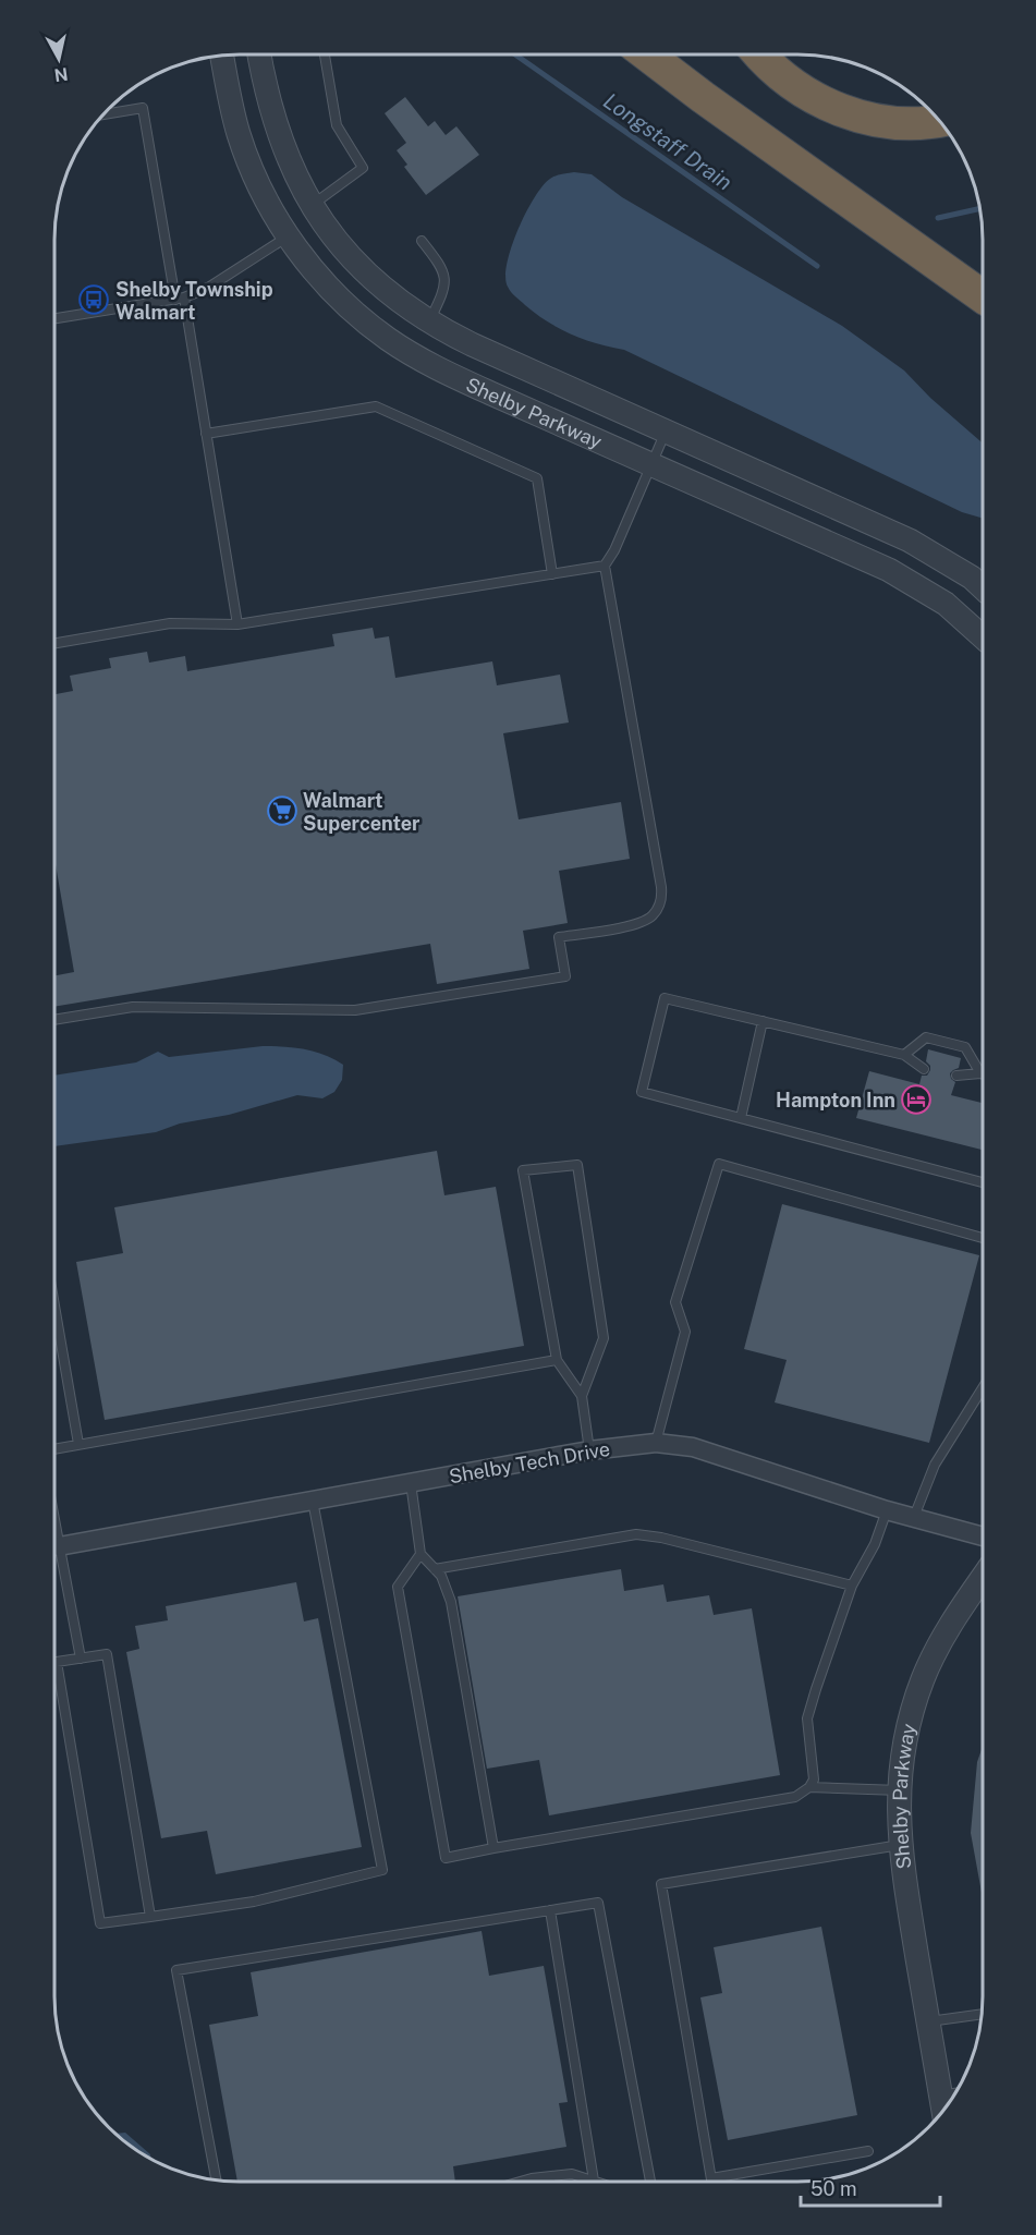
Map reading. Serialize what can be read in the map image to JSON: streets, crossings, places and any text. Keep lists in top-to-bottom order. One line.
{"streets":{"street":["Shelby Parkway","Shelby Tech Drive"]},"water":["Longstaff Drain"],"places":{"bus stop":["Shelby Township Walmart"],"supermarket":["Walmart Supercenter"],"hotel":["Hampton Inn"]},"scale_bar":"50 m","north":"bottom"}
